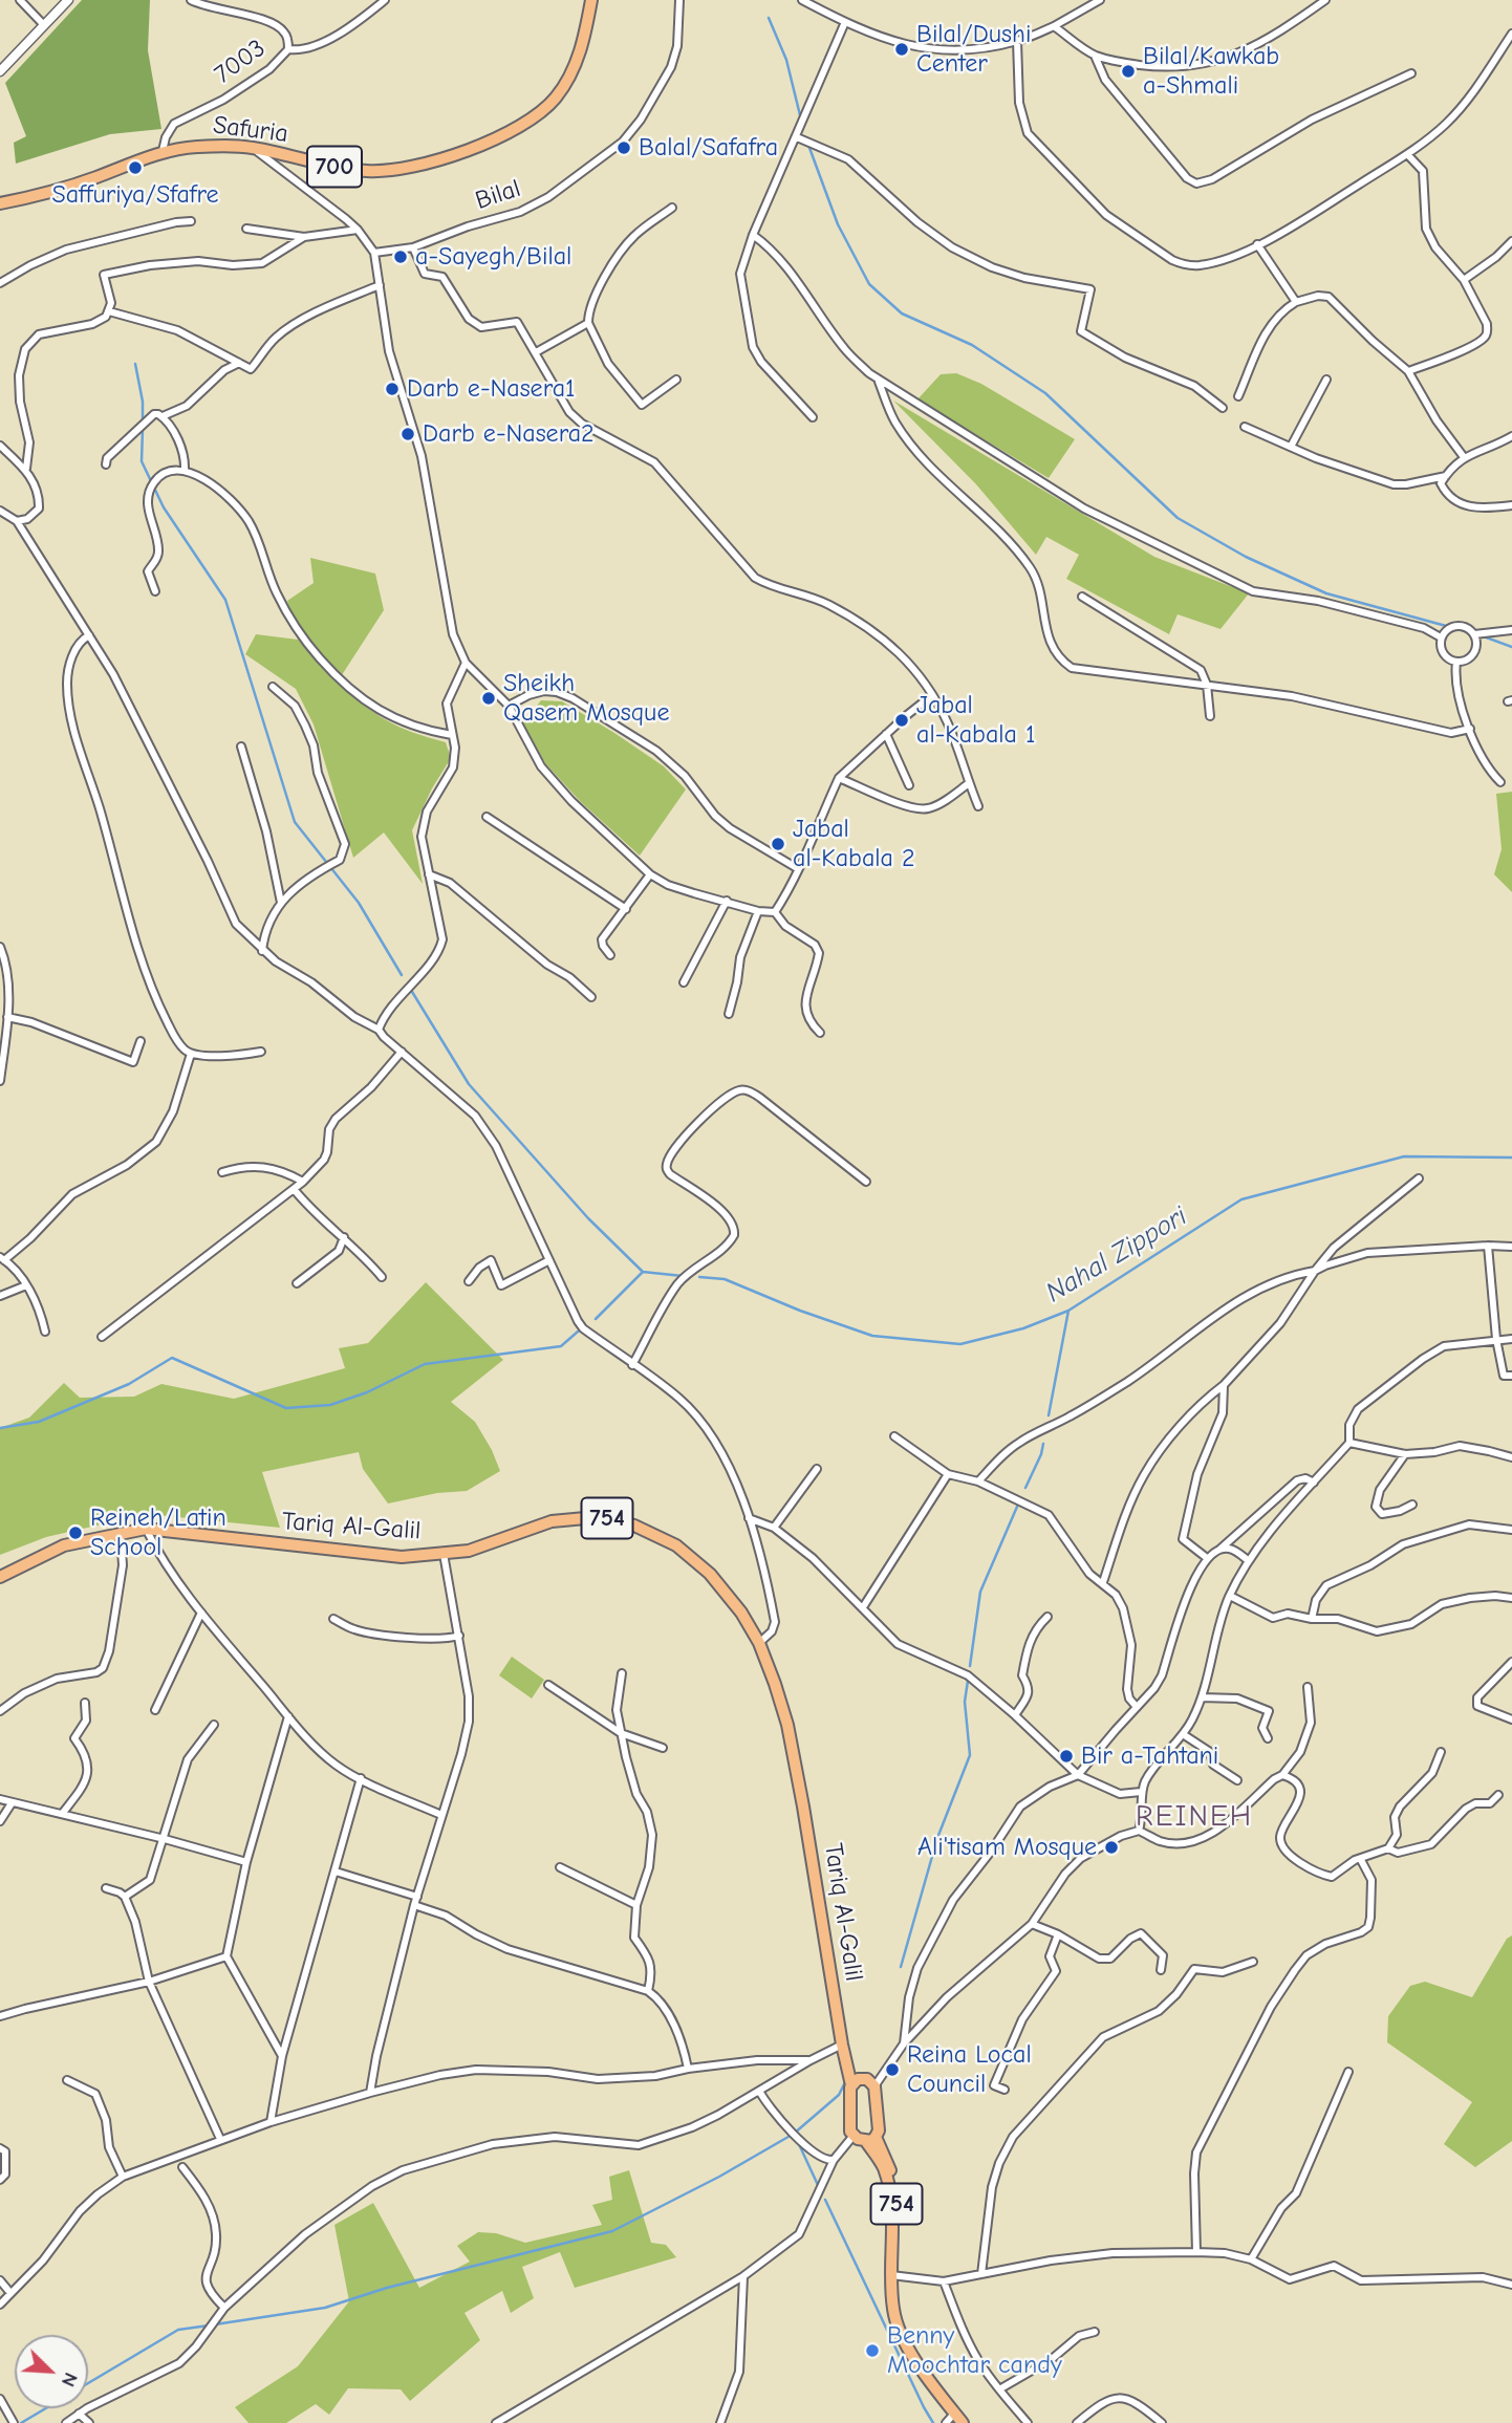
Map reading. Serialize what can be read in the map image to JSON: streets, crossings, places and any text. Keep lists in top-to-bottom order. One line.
{"streets":{"main road":["Safuria","700","754","Tariq Al-Galil"],"street":["7003","Bilal"]},"crossings":[["7003","Safuria"]],"districts":["REINEH"],"water":["Nahal Zippori"],"places":["Bilal/Dushi Center","Bilal/Kawkab a-Shmali","Balal/Safafra","Saffuriya/Sfafre","a-Sayegh/Bilal","Darb e-Nasera1","Darb e-Nasera2","Sheikh Qasem Mosque","Jabal al-Kabala 1","Jabal al-Kabala 2","Reineh/Latin School","Bir a-Tahtani","Ali'tisam Mosque","Reina Local Council","Benny Moochtar candy"],"north":"bottom right"}
